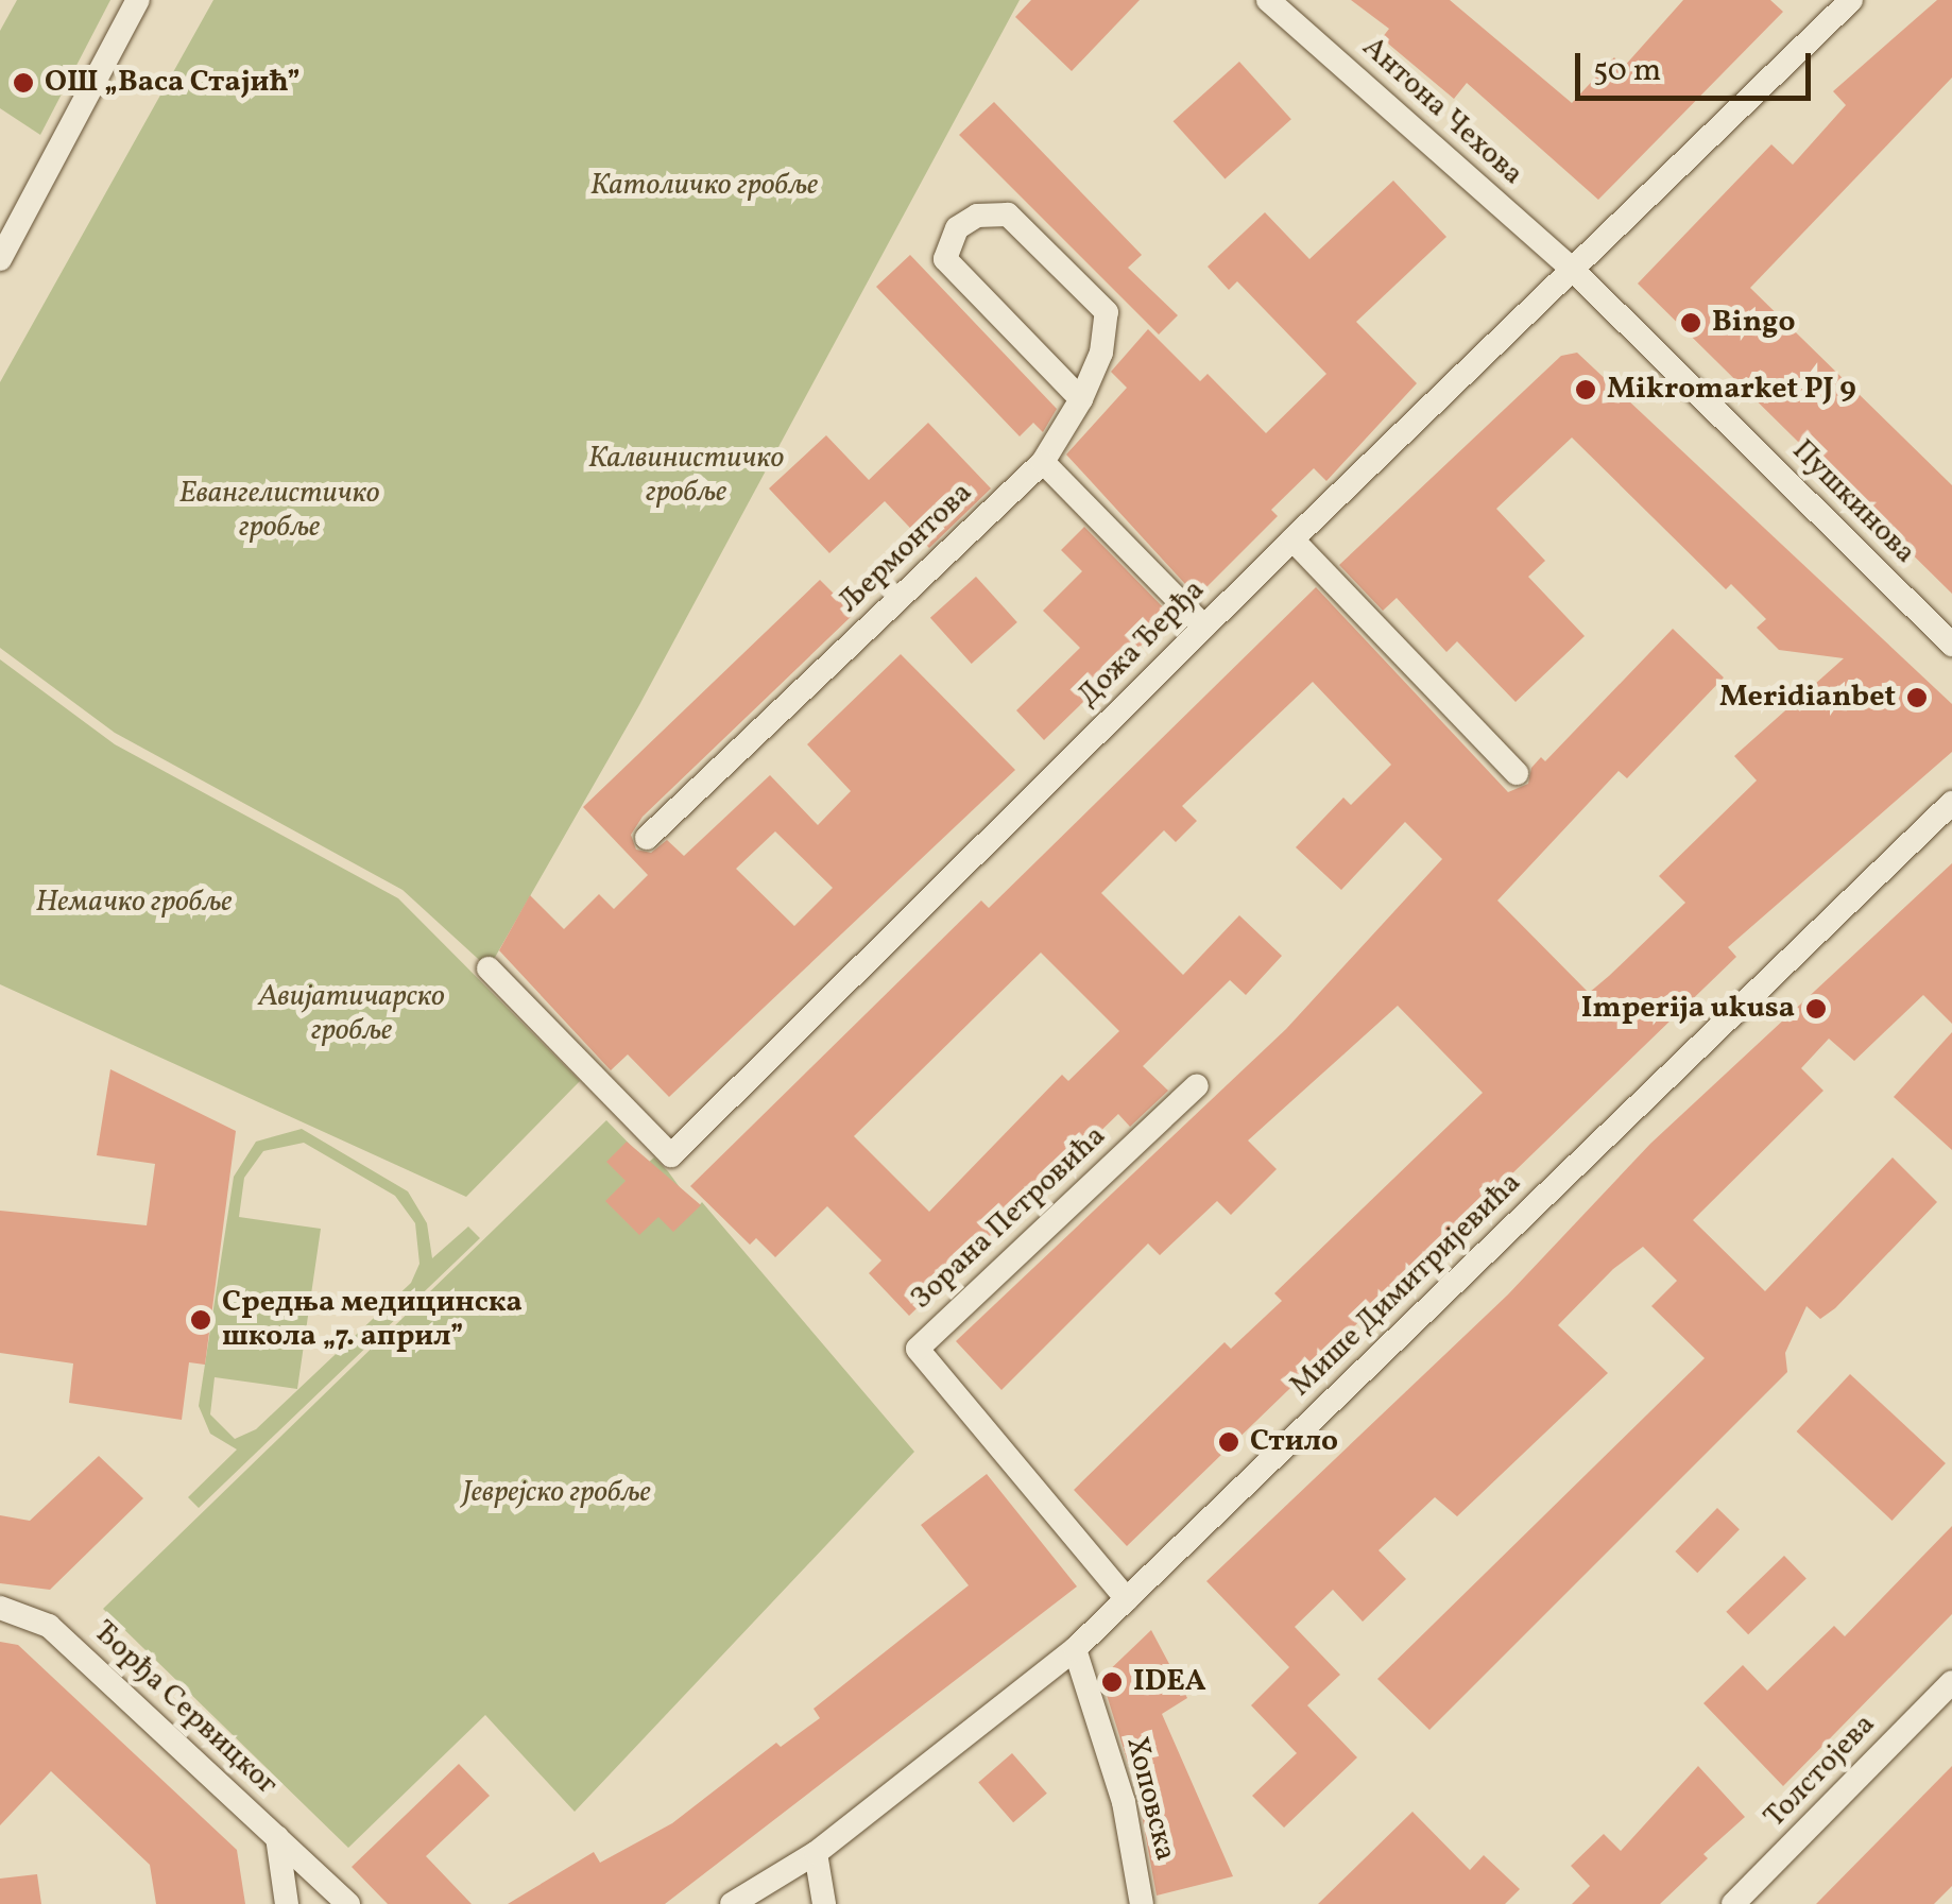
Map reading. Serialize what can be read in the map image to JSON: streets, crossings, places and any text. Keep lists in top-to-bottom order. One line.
{"streets":{"street":["Антона Чехова","Пушкинова","Љермонтова","Дожа Ђерђа","Зорана Петровића","Мише Димитријевића","Ђорђа Сервицког","Толстојева","Хоповска"]},"crossings":[["Антона Чехова","Пушкинова"],["Антона Чехова","Дожа Ђерђа"],["Пушкинова","Дожа Ђерђа"],["Зорана Петровића","Мише Димитријевића"],["Мише Димитријевића","Хоповска"]],"parks":["Католичко гробље","Калвинистичко гробље","Евангелистичко гробље","Немачко гробље","Авијатичарско гробље","Јеврејско гробље"],"places":["ОШ „Васа Стајић”","Bingo","Mikromarket PJ 9","Meridianbet","Imperija ukusa","Средња медицинска школа „7. април”","Стило","IDEA"],"scale_bar":"50 m"}
